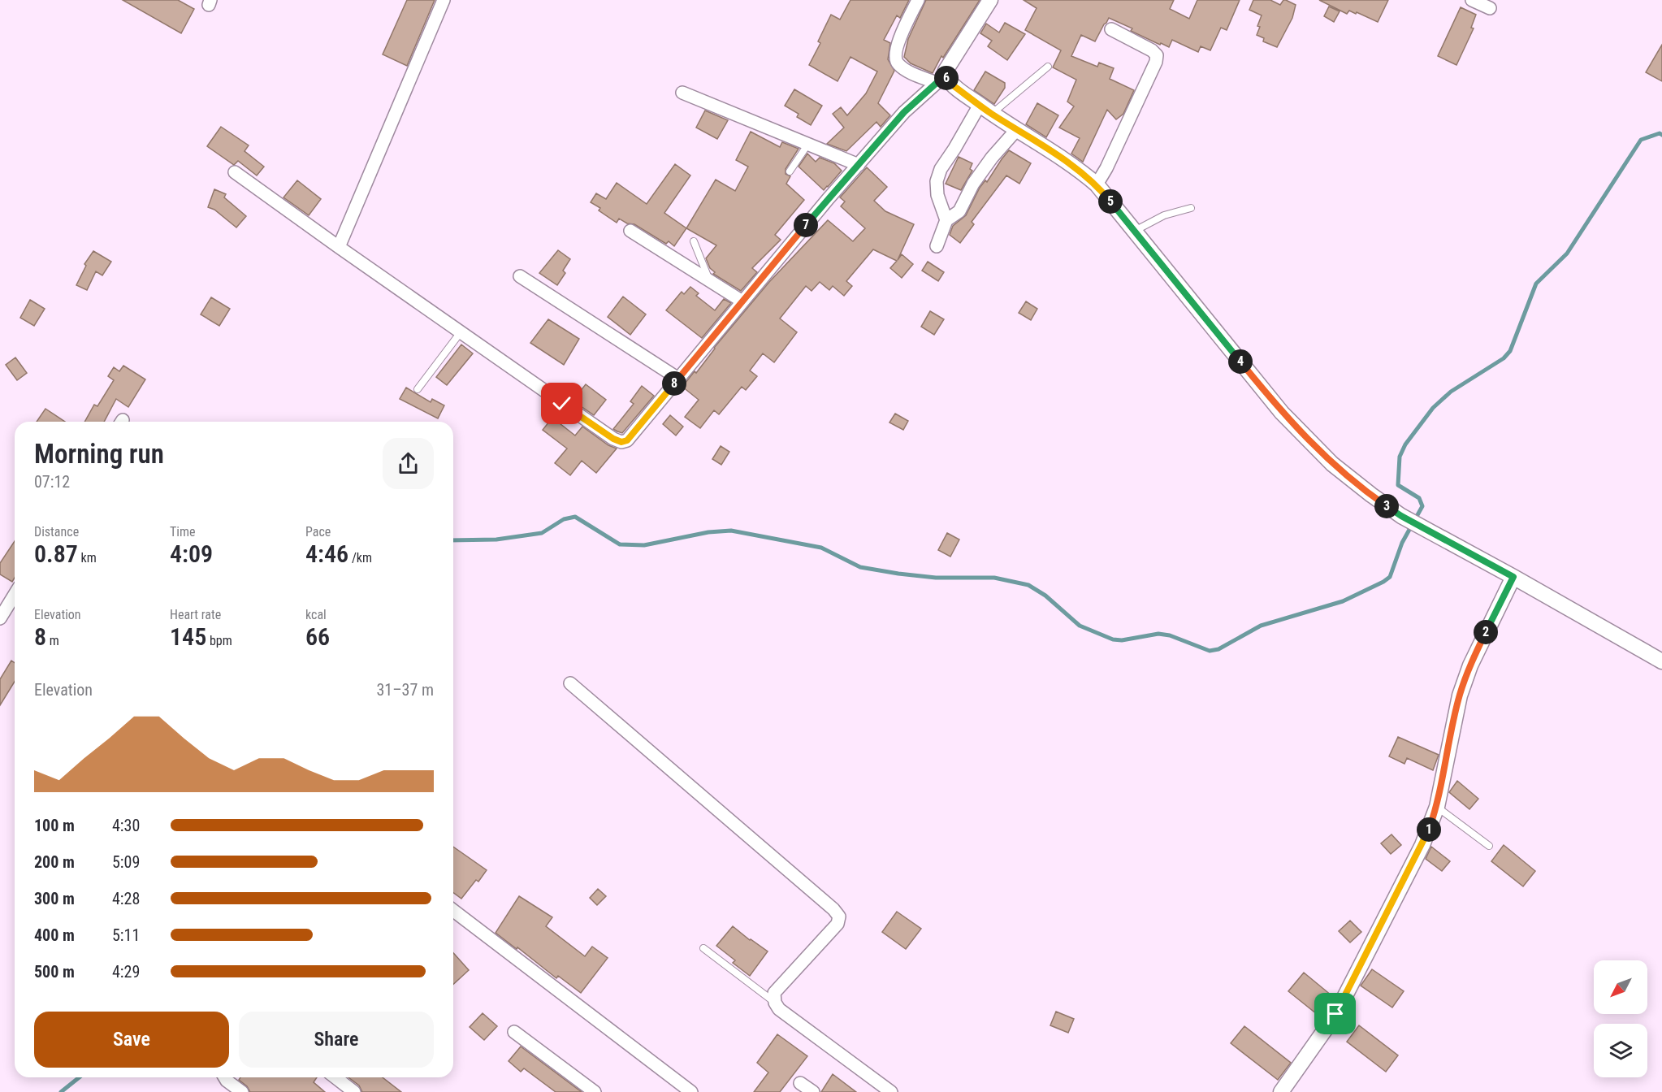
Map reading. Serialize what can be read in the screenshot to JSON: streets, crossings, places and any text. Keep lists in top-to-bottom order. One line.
{"north":"bottom left","page":{"pins":["6","5","7","4","8","3","2","1"],"heading":["Morning run","07:12"],"stats":[["Distance","0.87 km"],["Time","4:09"],["Pace","4:46 /km"],["Elevation","8 m"],["Heart rate","145 bpm"],["kcal","66"]],"chart":["Elevation","31–37 m"],"list":[{"name":"100 m","note":"4:30"},{"name":"200 m","note":"5:09"},{"name":"300 m","note":"4:28"},{"name":"400 m","note":"5:11"},{"name":"500 m","note":"4:29"}],"buttons":["Save","Share"]}}
